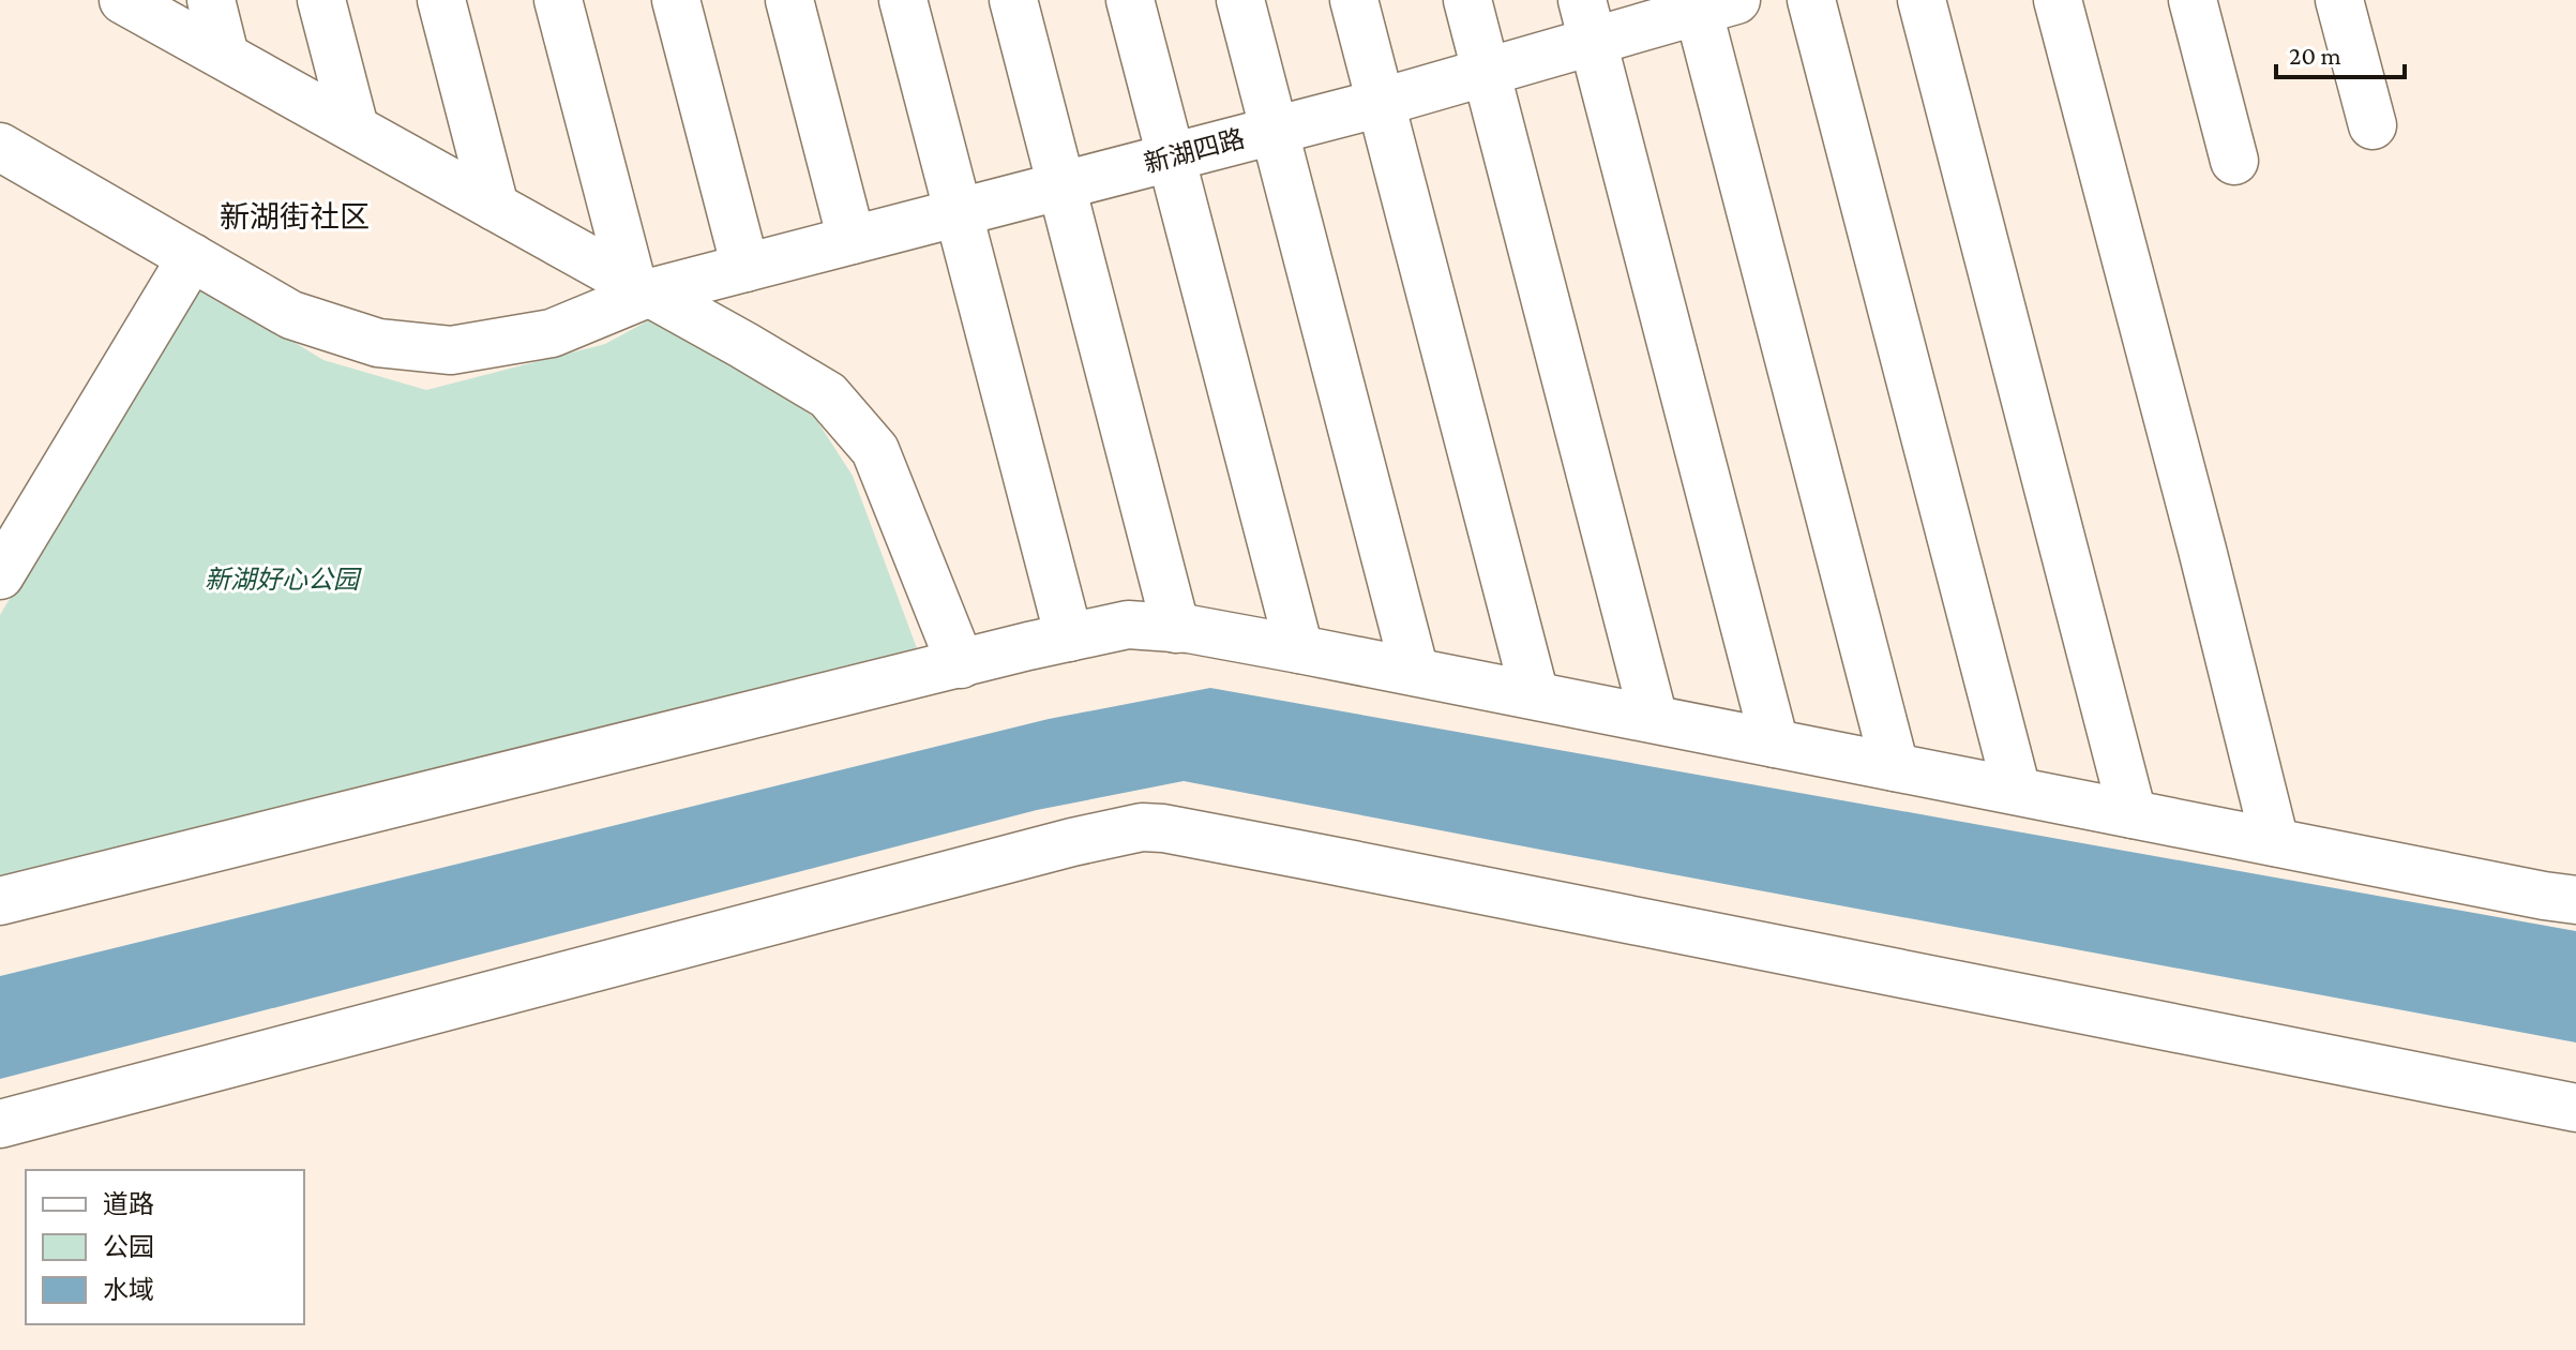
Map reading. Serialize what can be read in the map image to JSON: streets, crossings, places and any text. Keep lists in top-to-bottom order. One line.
{"streets":{"street":["新湖四路"]},"districts":["新湖街社区"],"parks":["新湖好心公园"],"legend":["道路","公园","水域"],"scale_bar":"20 m"}
